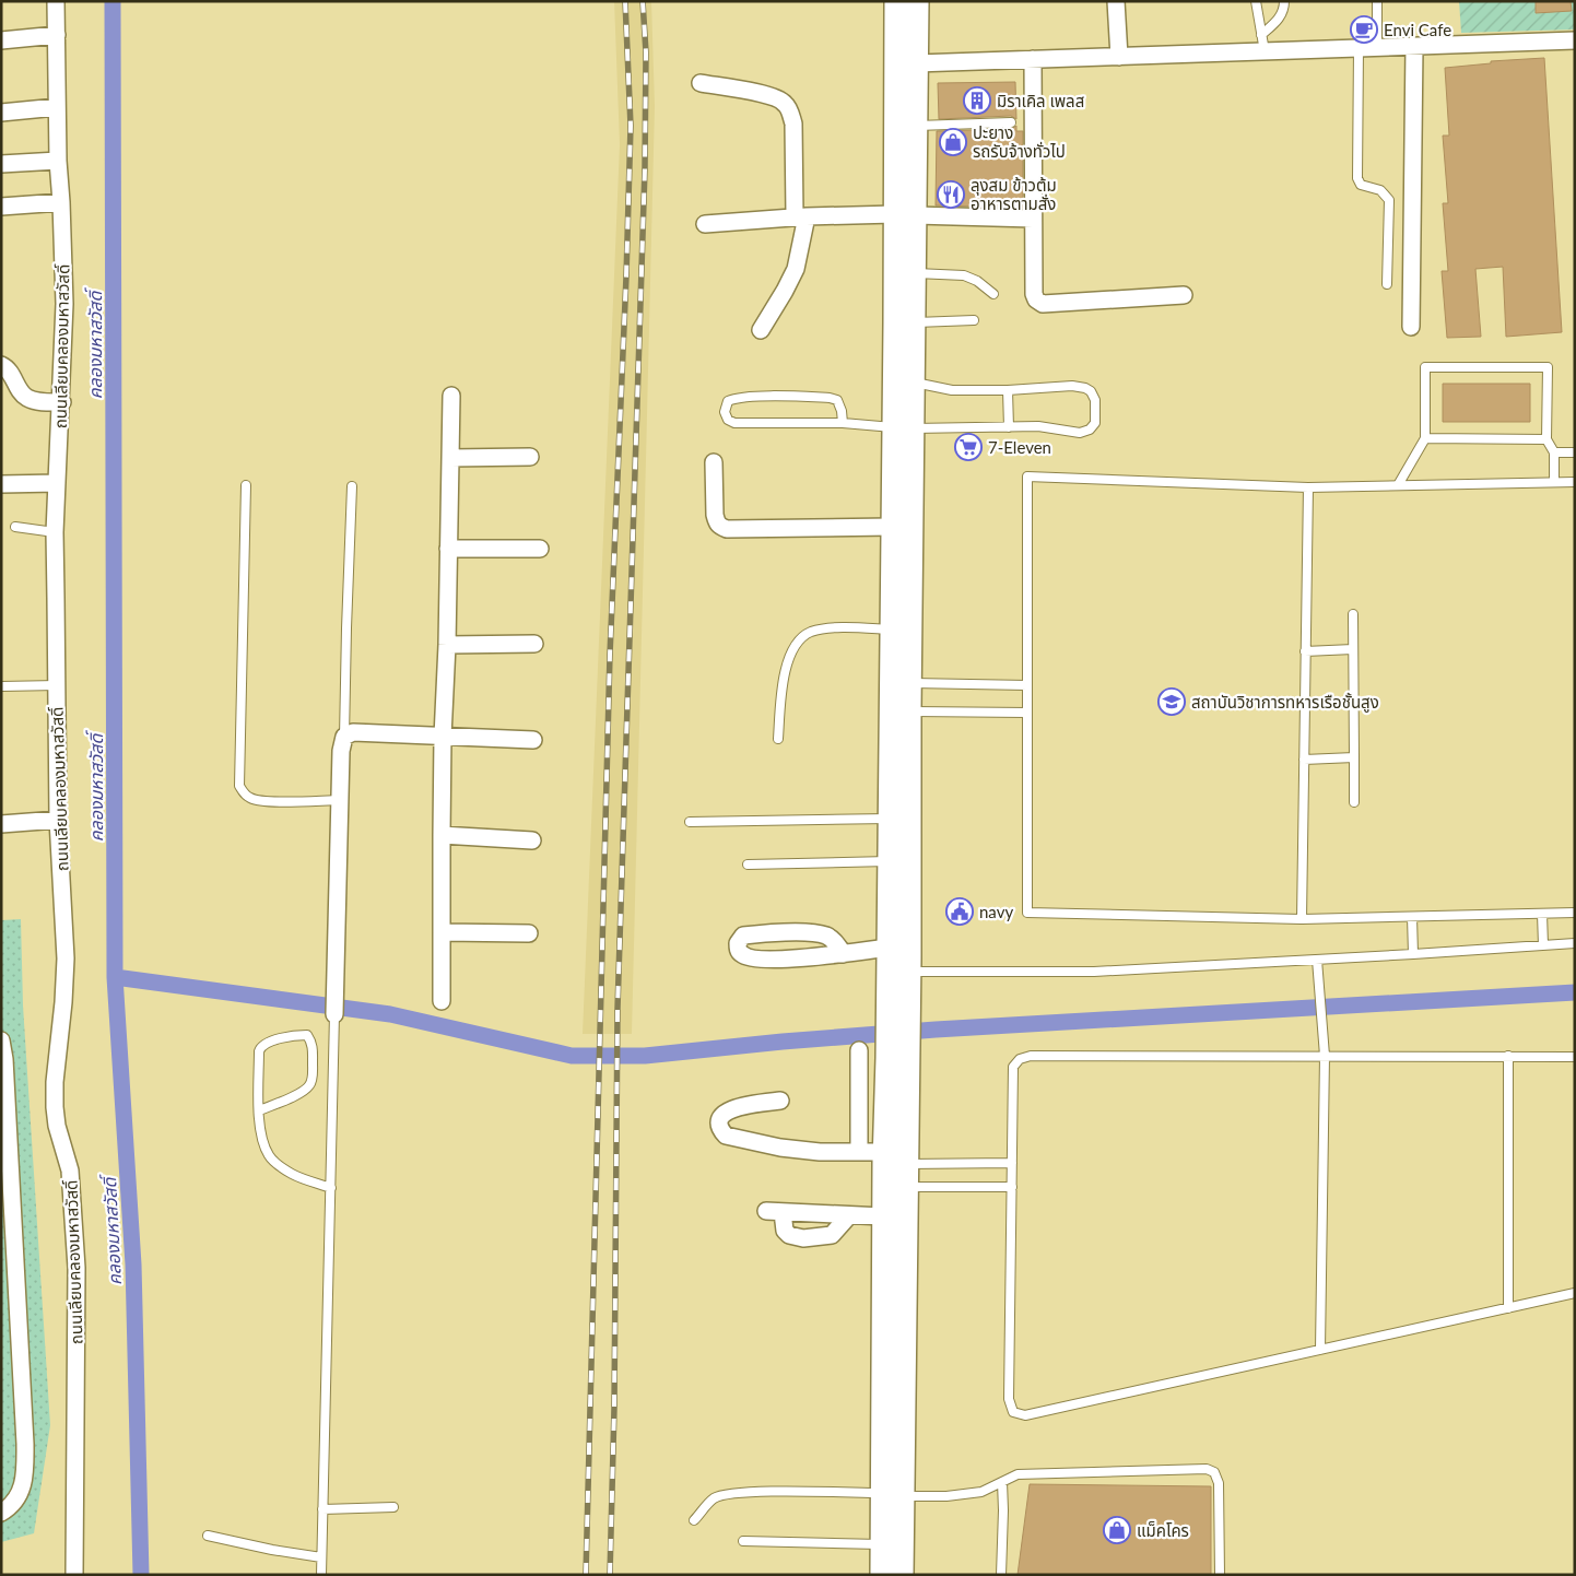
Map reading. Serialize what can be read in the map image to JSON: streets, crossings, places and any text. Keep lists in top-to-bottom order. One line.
{"streets":{"street":["ถนนเลียบคลองมหาสวัสดิ์"]},"water":["คลองมหาสวัสดิ์"],"places":{"cafe":["Envi Cafe"],"building":["มิราเคิล เพลส"],"shop":["ปะยาง รถรับจ้างทั่วไป","แม็คโคร"],"restaurant":["ลุงสม ข้าวต้ม อาหารตามสั่ง"],"supermarket":["7-Eleven"],"school or university":["สถาบันวิชาการทหารเรือชั้นสูง"],"public building":["navy"]}}
